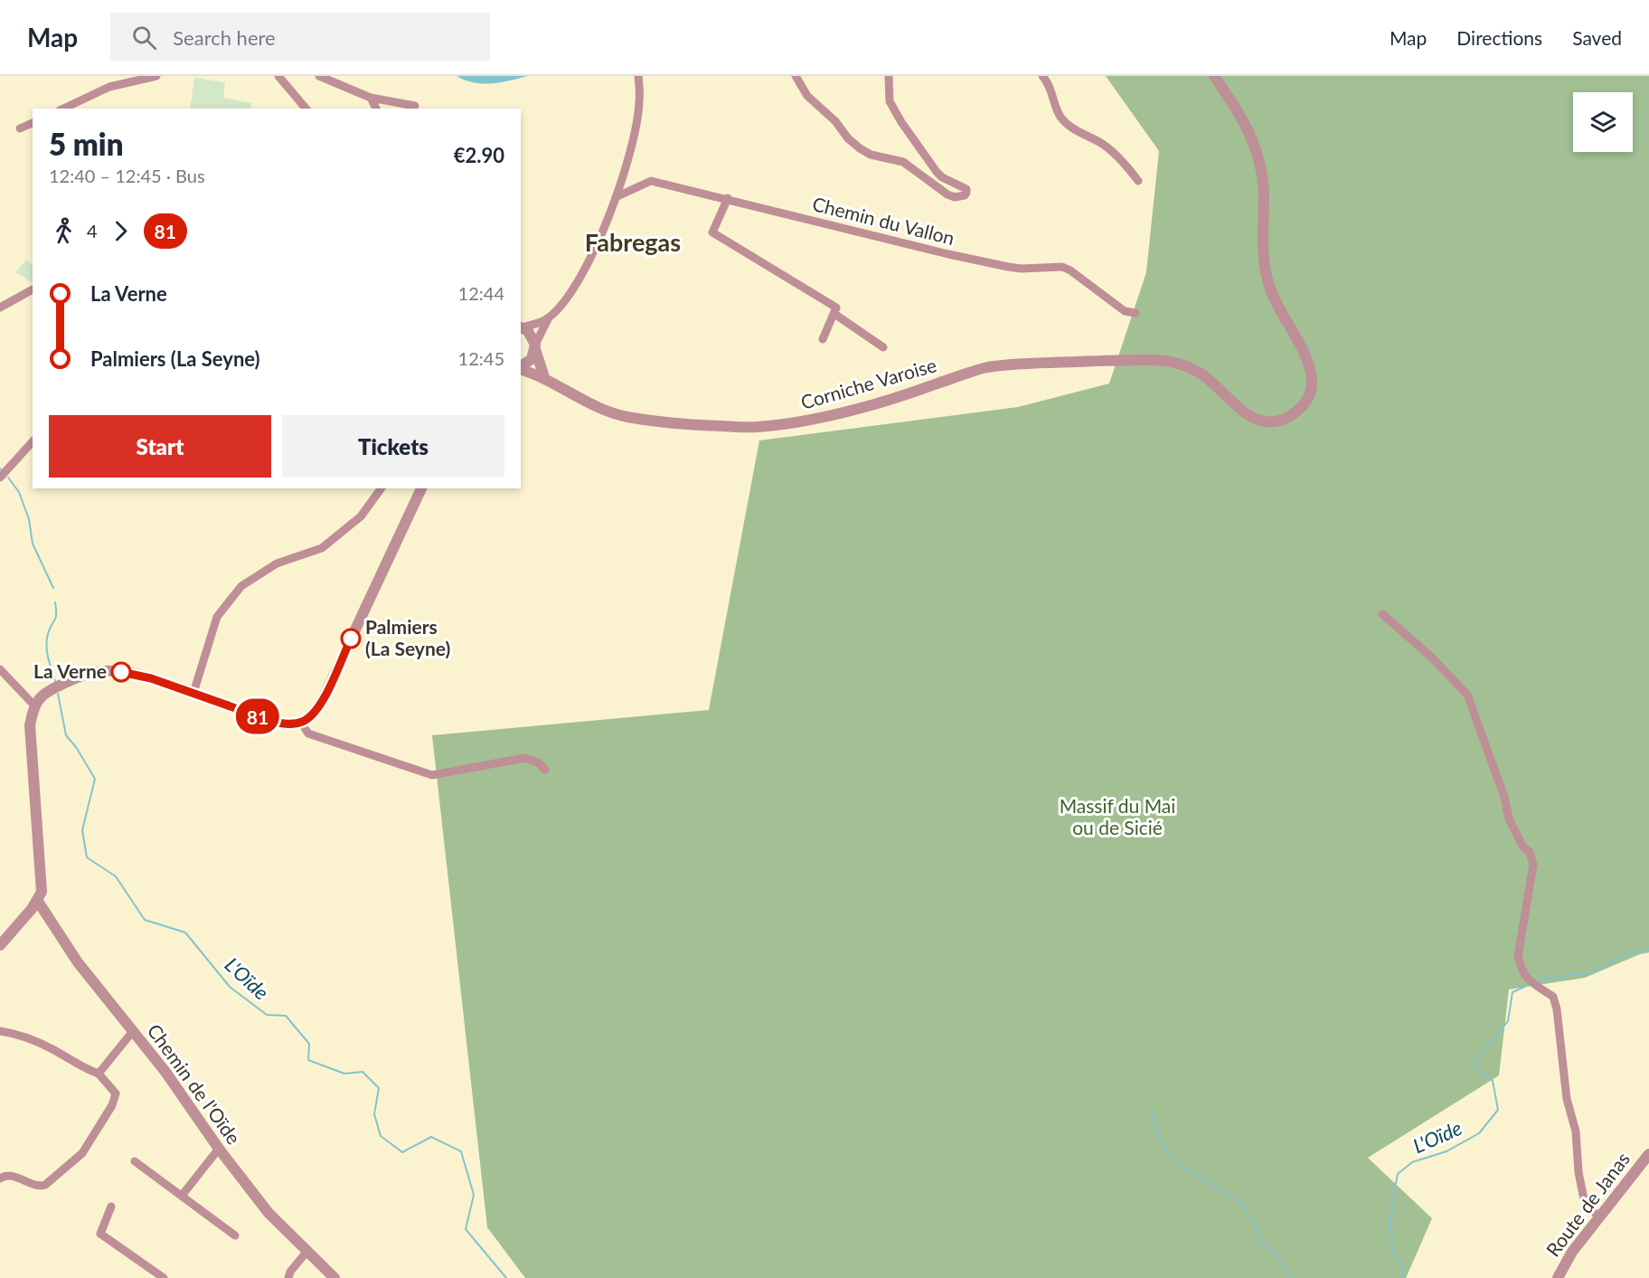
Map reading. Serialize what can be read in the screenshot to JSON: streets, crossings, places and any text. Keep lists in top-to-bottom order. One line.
{"streets":{"street":["Chemin du Vallon","Corniche Varoise","Chemin de l'Oïde","Route de Janas"]},"districts":["Fabregas"],"water":["L'Oïde"],"parks":["Massif du Mai ou de Sicié"],"places":["Palmiers (La Seyne)","La Verne"],"lines":["bus line 81"],"page":{"header":"Map","search":"Search here","nav":["Map","Directions","Saved"],"on_map":"81","heading":["5 min","12:40 – 12:45 · Bus","€2.90"],"legs":["4","81"],"list":[{"name":"La Verne","value":"12:44"},{"name":"Palmiers (La Seyne)","value":"12:45"}],"buttons":["Start","Tickets"]}}
